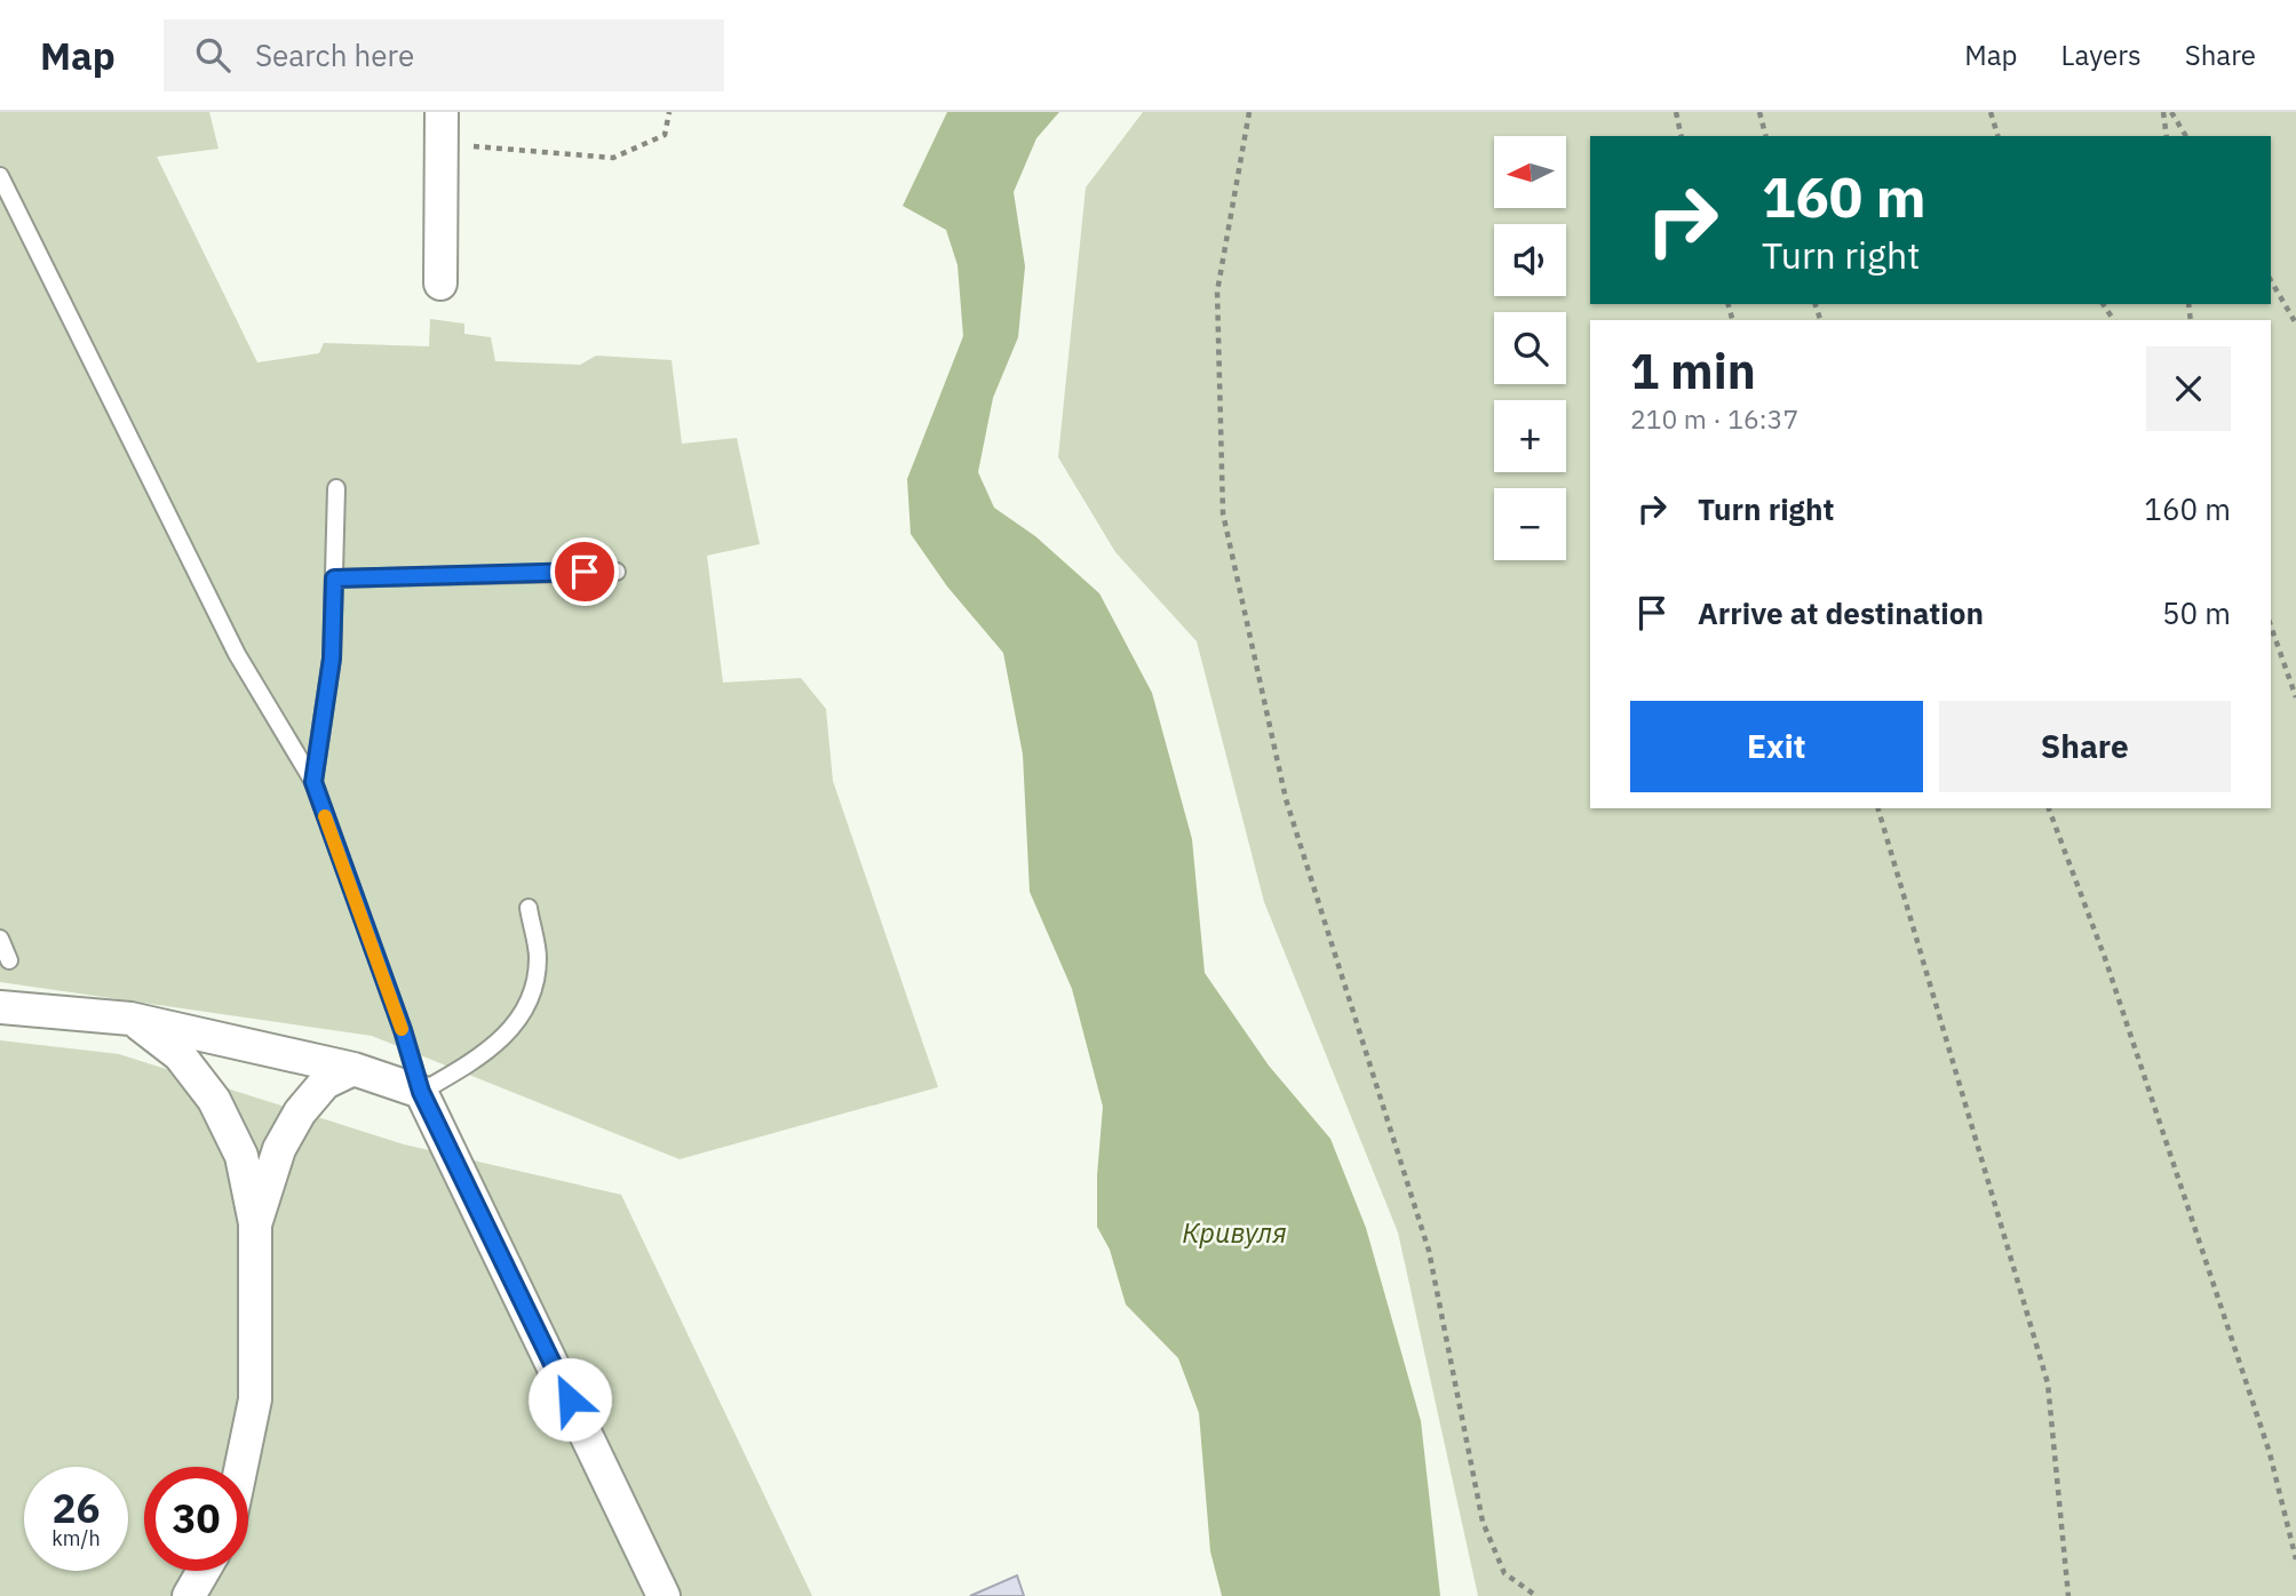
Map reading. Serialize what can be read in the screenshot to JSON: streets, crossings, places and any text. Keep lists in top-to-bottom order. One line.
{"water":["Кривуля"],"north":"left","page":{"header":"Map","search":"Search here","nav":["Map","Layers","Share"],"map_buttons":["+","−"],"turn":["160 m","Turn right"],"heading":["1 min","210 m · 16:37"],"list":[{"name":"Turn right","value":"160 m"},{"name":"Arrive at destination","value":"50 m"}],"buttons":["Exit","Share"],"speed":"26 km/h","limit":"30"}}
